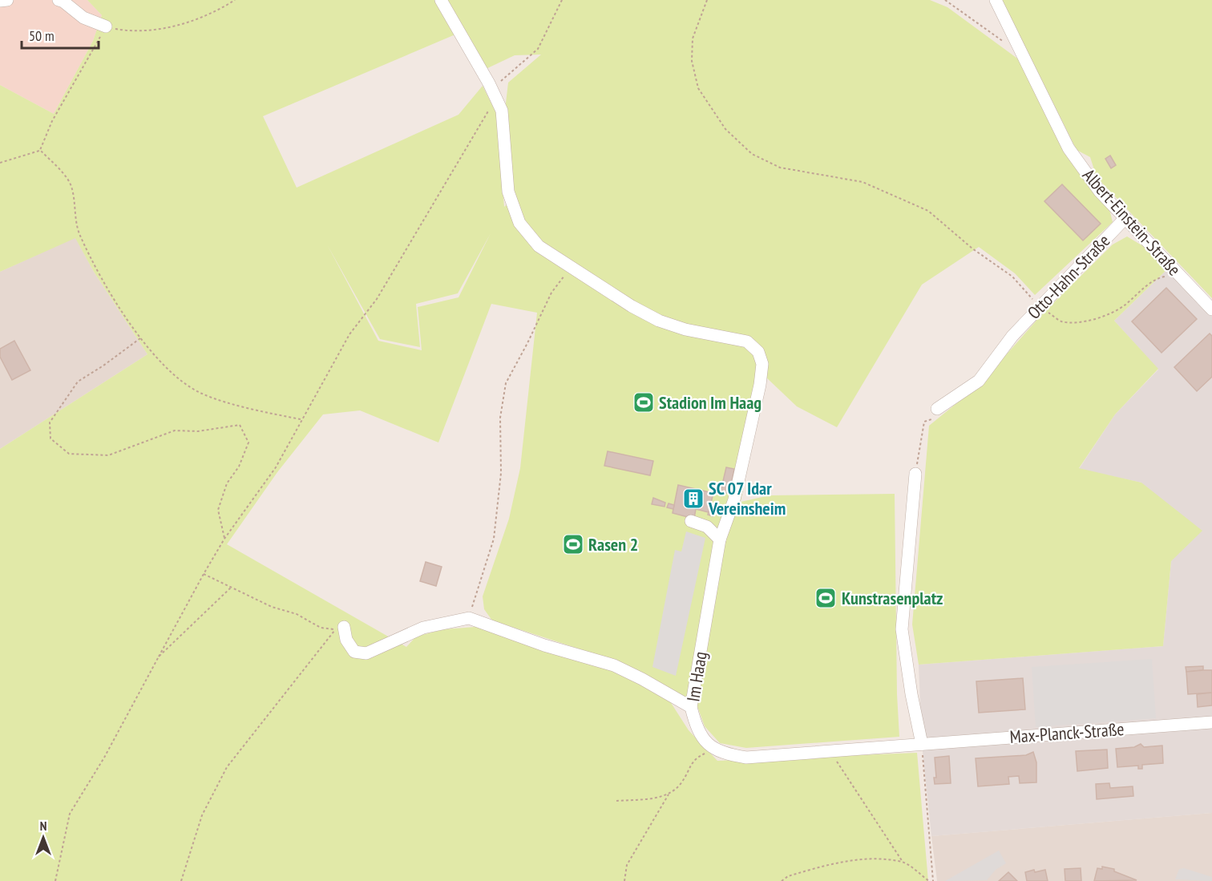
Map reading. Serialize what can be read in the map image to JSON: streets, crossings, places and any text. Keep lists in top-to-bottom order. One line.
{"streets":{"street":["Albert-Einstein-Straße","Otto-Hahn-Straße","Im Haag","Max-Planck-Straße"]},"crossings":[["Albert-Einstein-Straße","Otto-Hahn-Straße"]],"places":{"sports":["Stadion Im Haag","Rasen 2","Kunstrasenplatz"],"building":["SC 07 Idar Vereinsheim"]},"scale_bar":"50 m","north":"top"}
